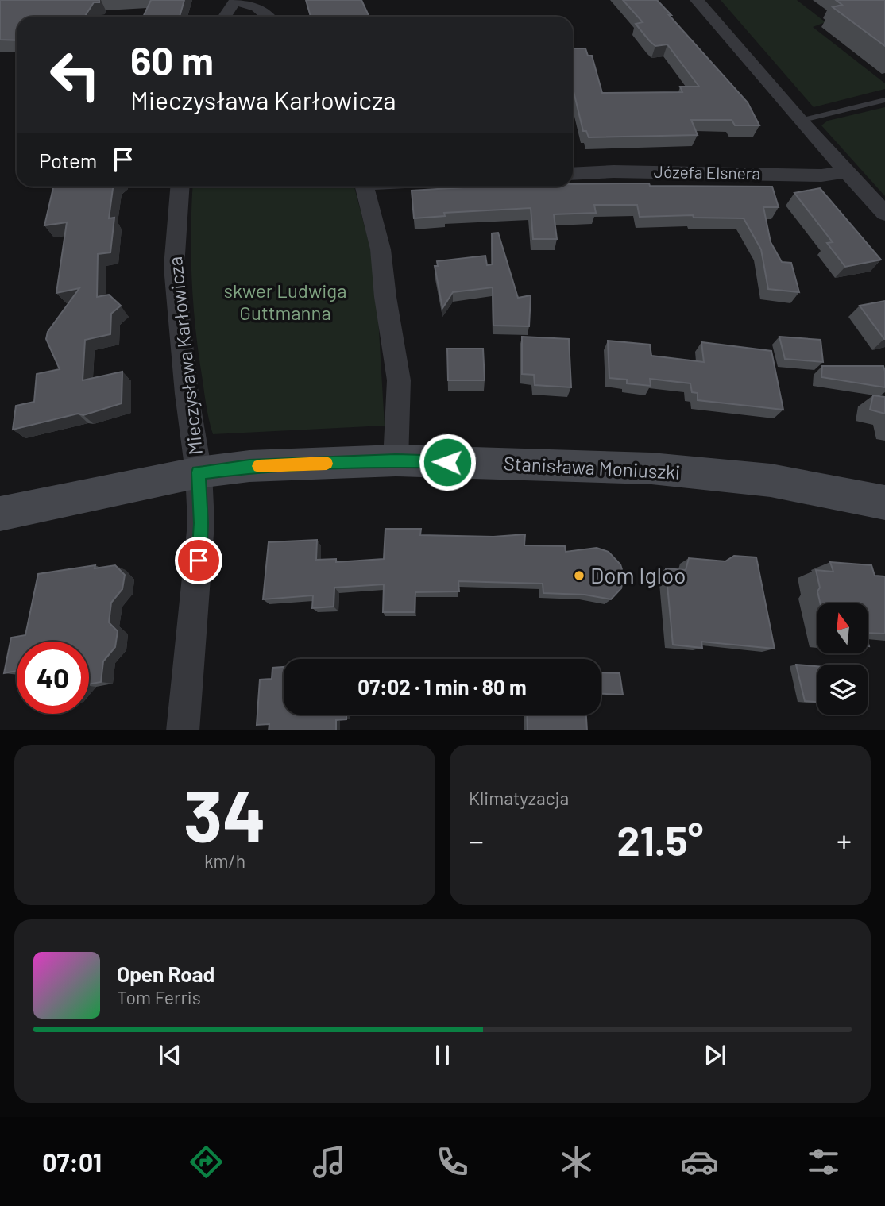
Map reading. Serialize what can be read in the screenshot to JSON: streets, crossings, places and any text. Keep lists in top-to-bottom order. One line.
{"streets":{"street":["Józefa Elsnera","Mieczysława Karłowicza","Stanisława Moniuszki"]},"crossings":[["Mieczysława Karłowicza","Stanisława Moniuszki"]],"parks":["skwer Ludwiga Guttmanna"],"places":["Dom Igloo"],"north":"top","page":{"turn":["60 m","Mieczysława Karłowicza"],"then":"Potem","limit":"40","trip":"07:02 · 1 min · 80 m","tile":[["34","km/h"],"Klimatyzacja"],"heat":["−","21.5°","+"],"song":["Open Road","Tom Ferris"],"tabs":"07:01"}}
